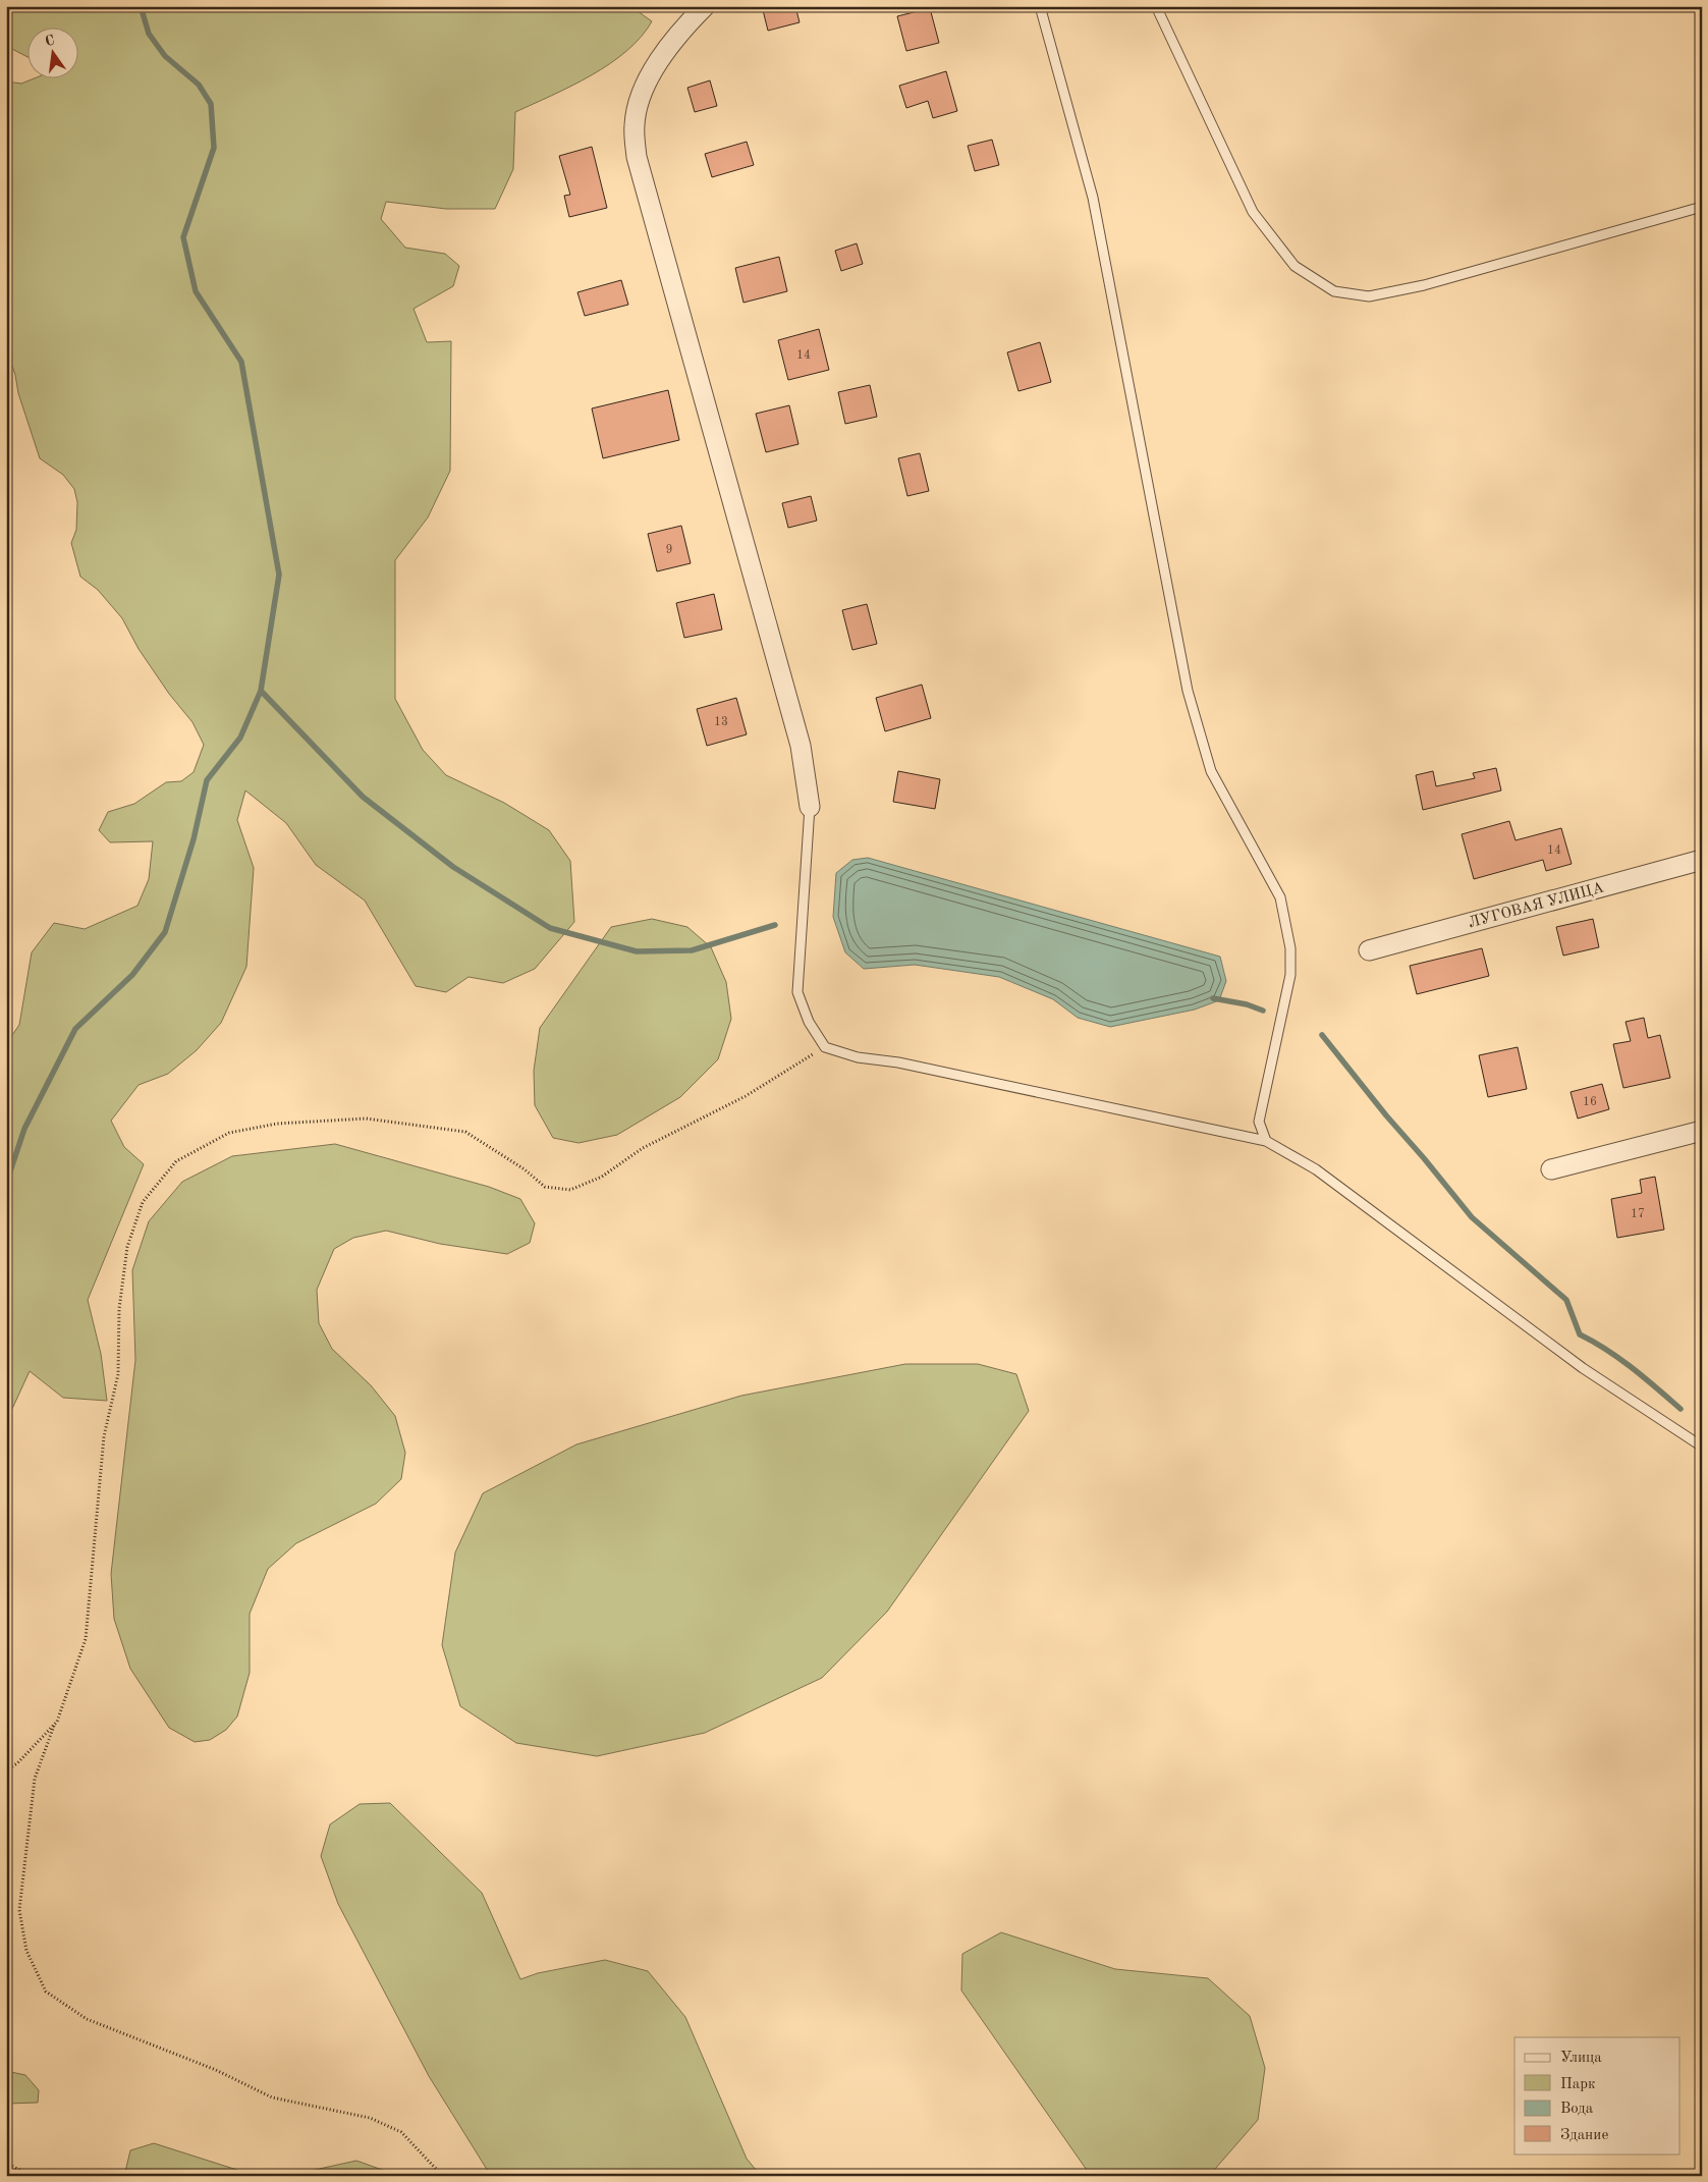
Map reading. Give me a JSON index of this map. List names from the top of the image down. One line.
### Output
{"streets":{"street":["ЛУГОВАЯ УЛИЦА"]},"house_numbers":["14","9","13","14","16","17"],"legend":["Улица","Парк","Вода","Здание"],"north":"top"}
